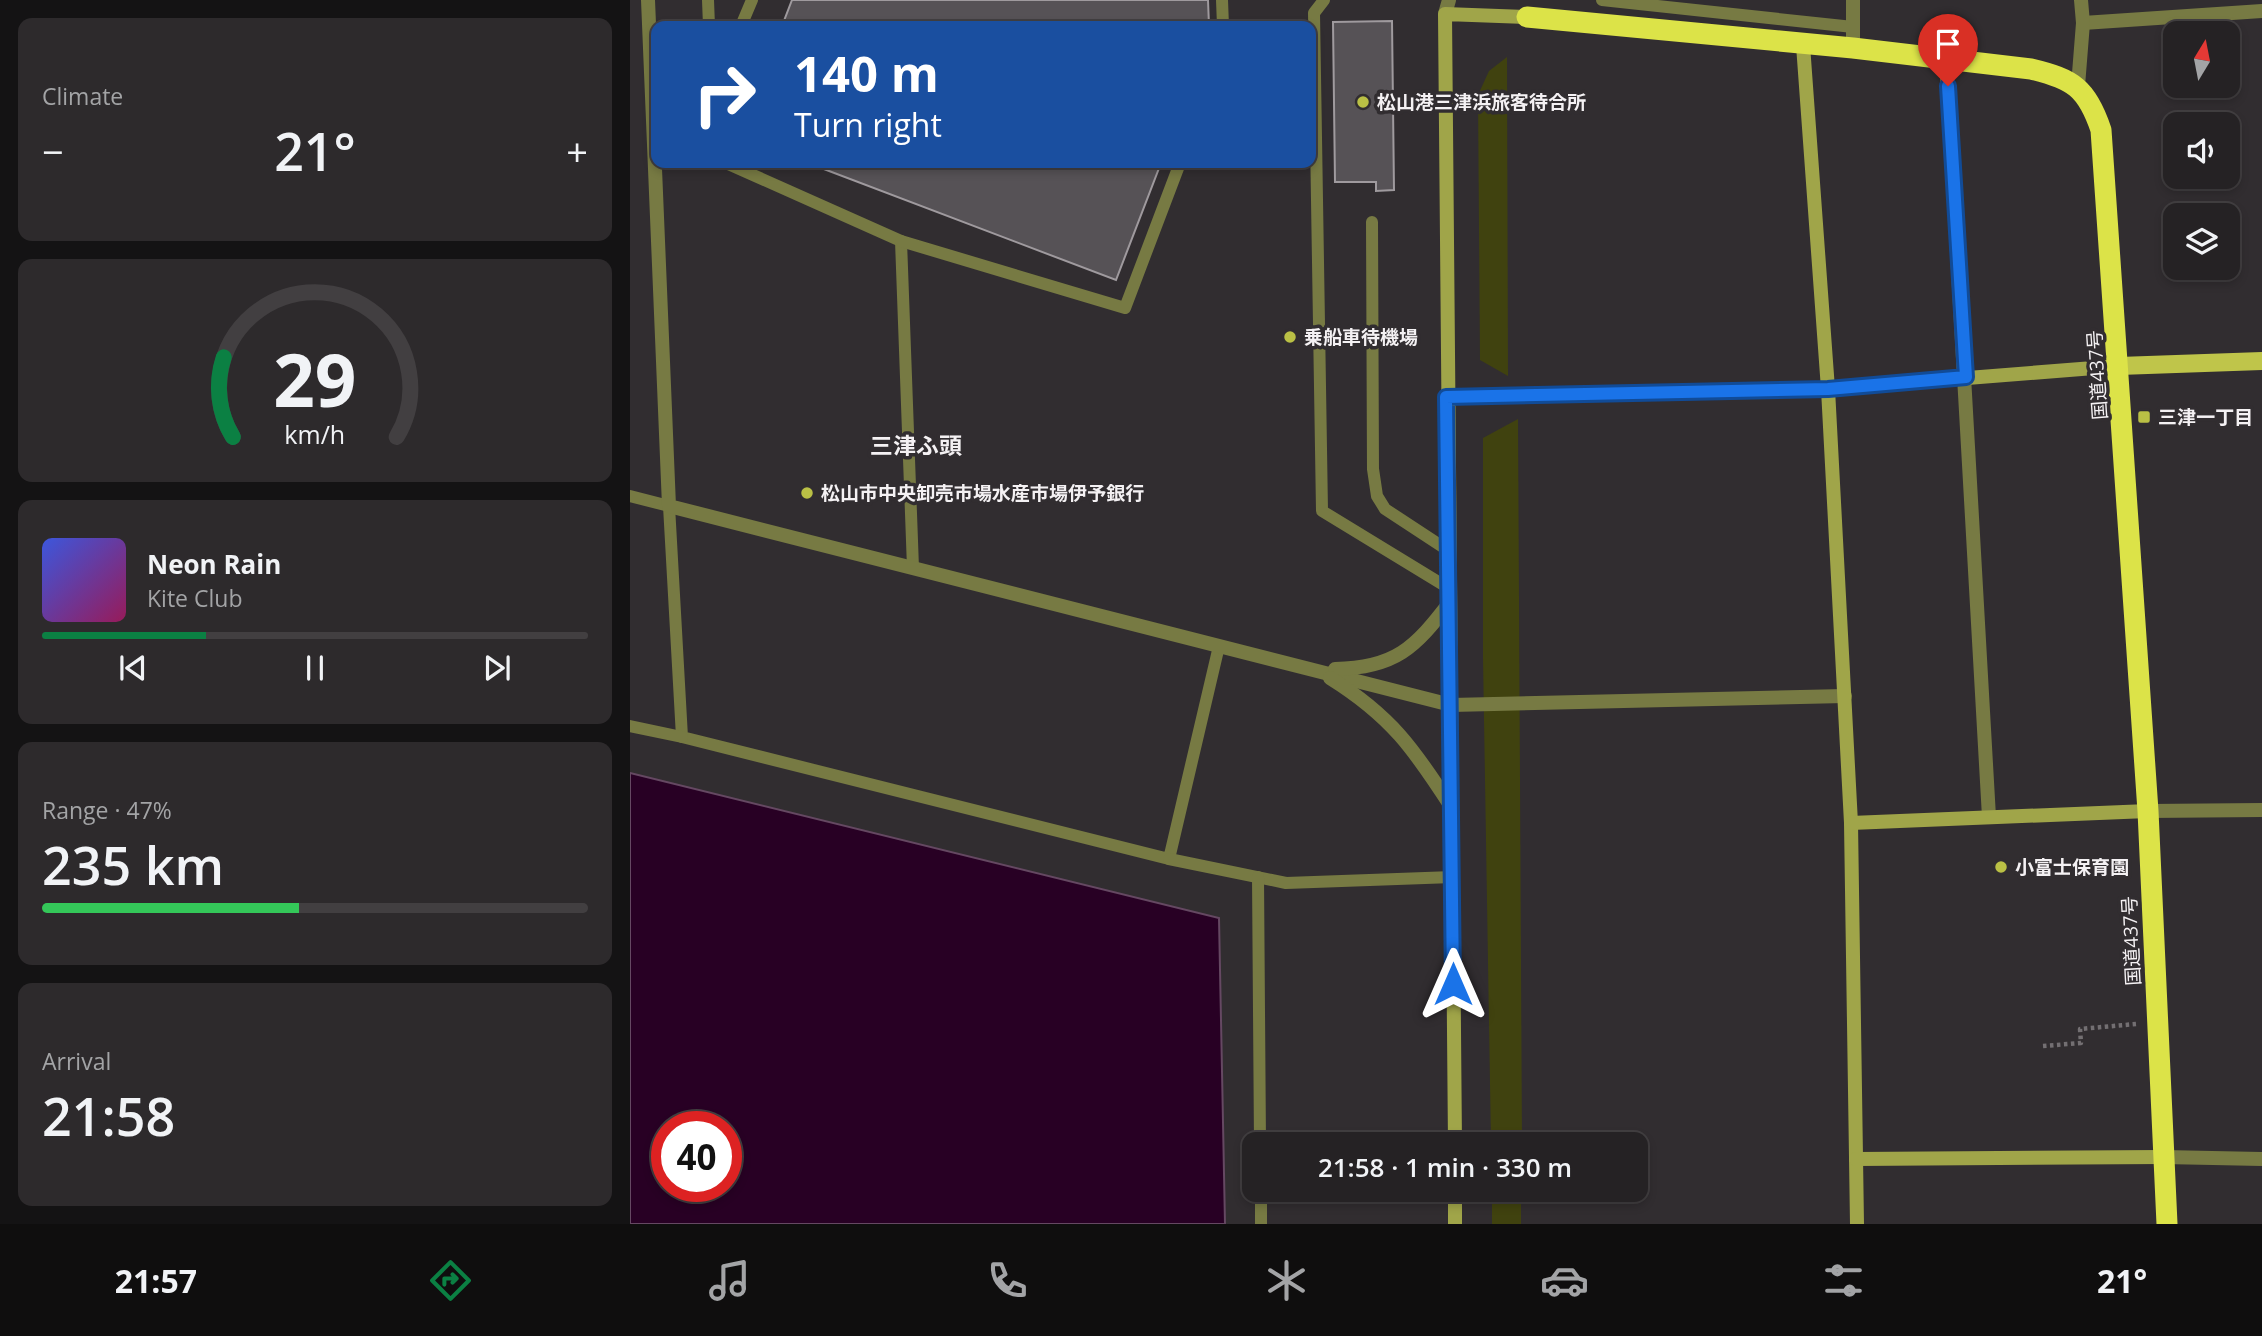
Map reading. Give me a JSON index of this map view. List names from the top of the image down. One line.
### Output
{"streets":{"highway":["国道437号"]},"districts":["三津ふ頭"],"places":{"other":["松山港三津浜旅客待合所","乗船車待機場","松山市中央卸売市場水産市場伊予銀行","小富士保育園"],"transit":["三津一丁目"]},"north":"top","page":{"tile":["Climate",["Range · 47%","235 km"],["Arrival","21:58"]],"turn":["140 m","Turn right"],"heat":["−","21°","+"],"song":["Neon Rain","Kite Club"],"limit":"40","trip":"21:58 · 1 min · 330 m","tabs":["21:57","21°"],"gauge":["29","km/h"]}}
